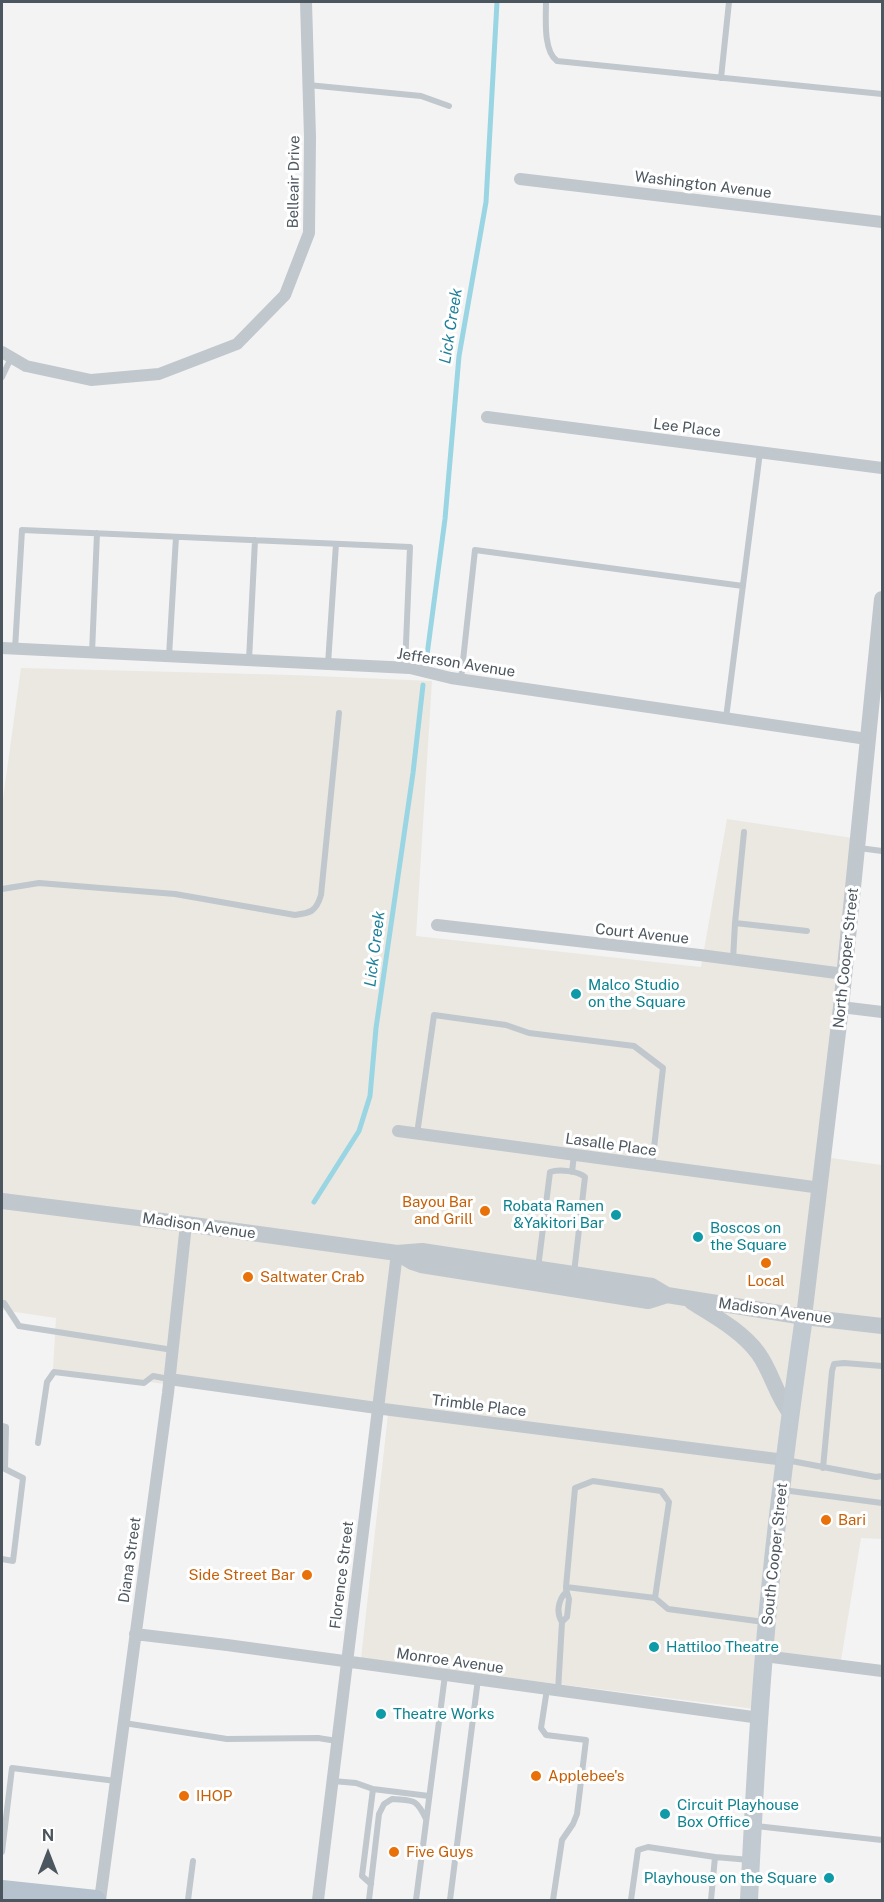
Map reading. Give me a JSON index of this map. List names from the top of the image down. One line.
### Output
{"streets":{"main road":["South Cooper Street"],"street":["Belleair Drive","Washington Avenue","Lee Place","Jefferson Avenue","Court Avenue","North Cooper Street","Lasalle Place","Madison Avenue","Trimble Place","Diana Street","Florence Street","Monroe Avenue"]},"crossings":[["Jefferson Avenue","North Cooper Street"],["Court Avenue","North Cooper Street"],["North Cooper Street","Lasalle Place"],["North Cooper Street","Madison Avenue"],["North Cooper Street","South Cooper Street"],["Madison Avenue","South Cooper Street"],["Madison Avenue","Diana Street"],["Madison Avenue","Florence Street"],["Trimble Place","South Cooper Street"],["Trimble Place","Diana Street"],["Trimble Place","Florence Street"],["South Cooper Street","Monroe Avenue"],["Diana Street","Monroe Avenue"],["Florence Street","Monroe Avenue"]],"water":["Lick Creek"],"places":["Malco Studio on the Square","Bayou Bar and Grill","Robata Ramen &Yakitori Bar","Boscos on the Square","Local","Saltwater Crab","Bari","Side Street Bar","Hattiloo Theatre","Theatre Works","Applebee's","IHOP","Circuit Playhouse Box Office","Five Guys","Playhouse on the Square"],"north":"top"}
